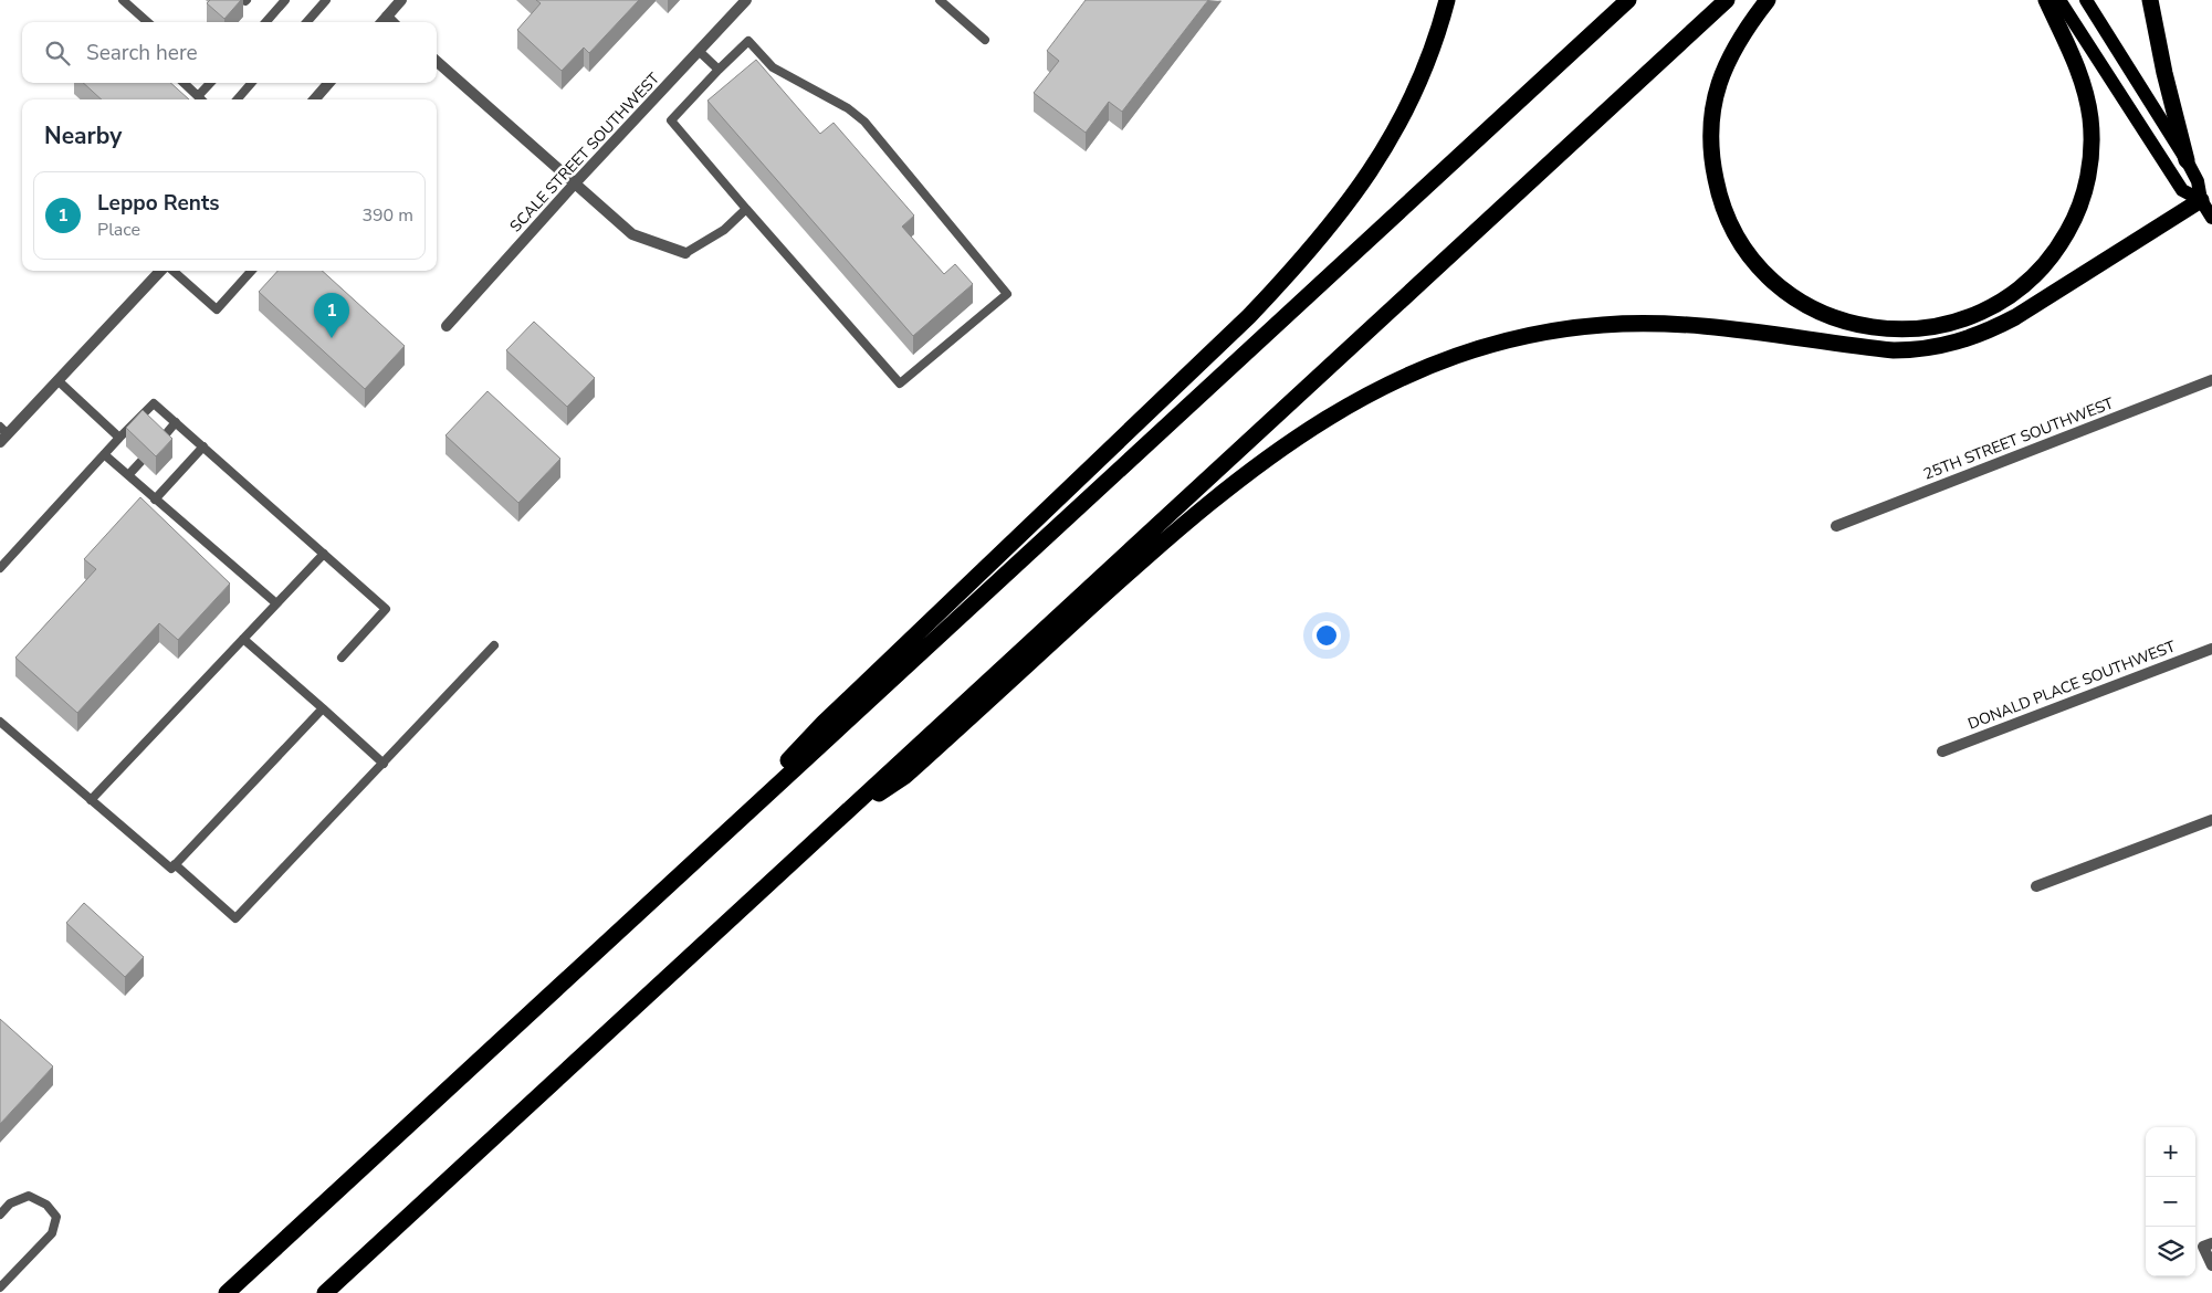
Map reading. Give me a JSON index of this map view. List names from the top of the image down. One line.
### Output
{"streets":{"street":["SCALE STREET SOUTHWEST","25TH STREET SOUTHWEST","DONALD PLACE SOUTHWEST"]},"page":{"search":"Search here","heading":"Nearby","list":[{"mark":"1","name":"Leppo Rents","note":"Place","value":"390 m"}],"pins":"1","map_buttons":["+","−"]}}
